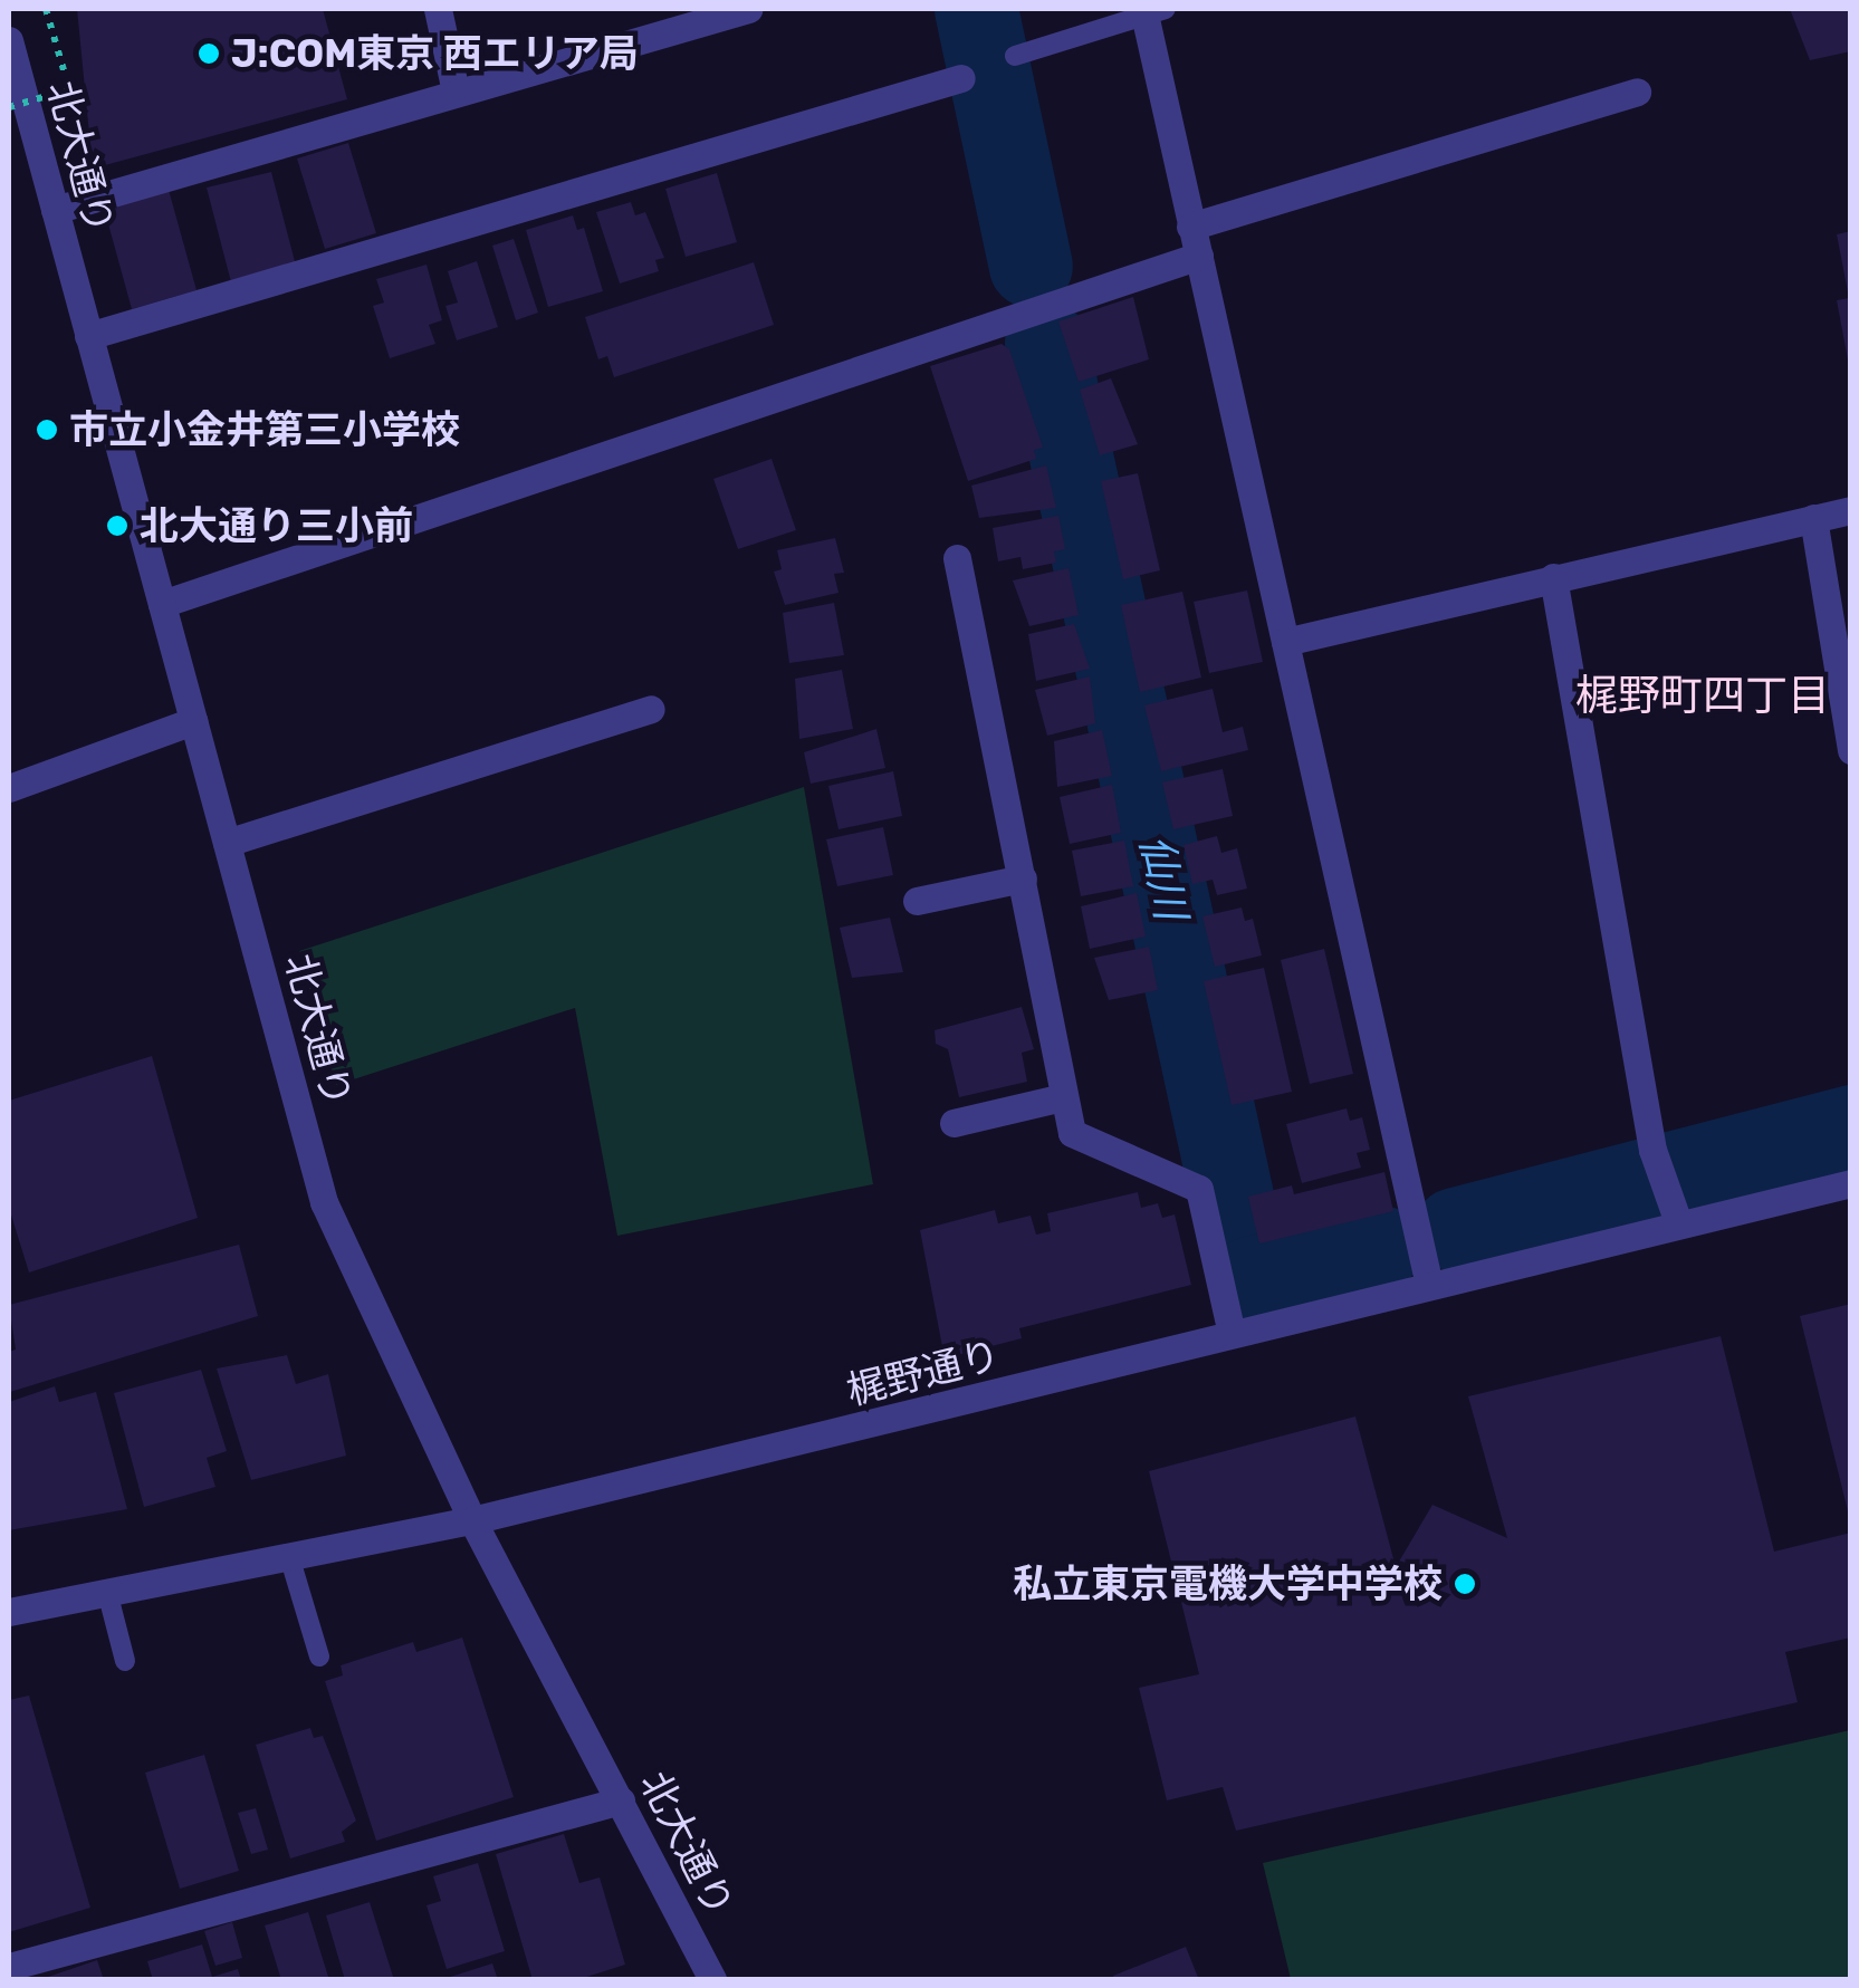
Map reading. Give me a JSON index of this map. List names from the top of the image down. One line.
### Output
{"streets":{"street":["北大通り","梶野通り"]},"crossings":[["北大通り","梶野通り"]],"districts":["梶野町四丁目"],"water":["仙川"],"places":["J:COM東京 西エリア局","市立小金井第三小学校","北大通り三小前","私立東京電機大学中学校"]}
